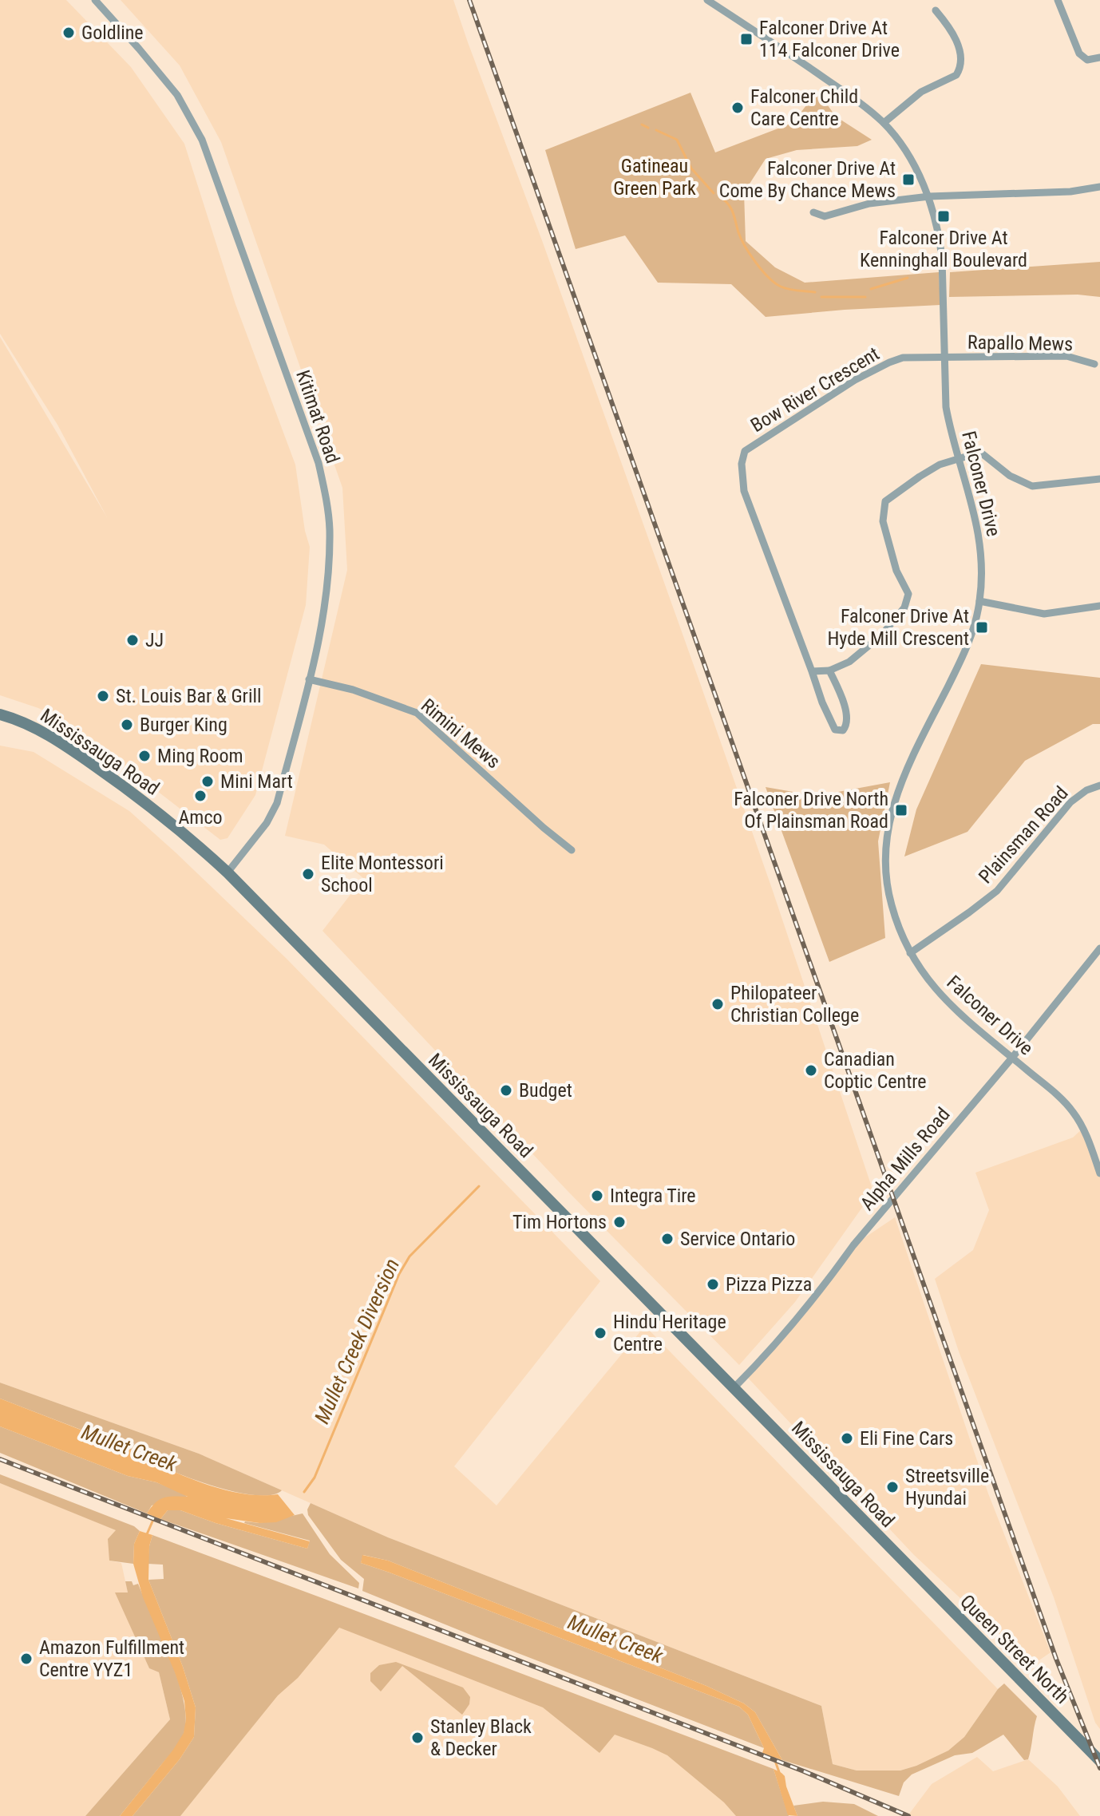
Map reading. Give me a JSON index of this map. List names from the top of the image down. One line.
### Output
{"streets":{"main road":["Mississauga Road","Queen Street North"],"street":["Rapallo Mews","Bow River Crescent","Kitimat Road","Falconer Drive","Rimini Mews","Plainsman Road","Alpha Mills Road"]},"crossings":[["Rapallo Mews","Bow River Crescent"],["Rapallo Mews","Falconer Drive"],["Bow River Crescent","Falconer Drive"],["Kitimat Road","Rimini Mews"],["Kitimat Road","Mississauga Road"],["Falconer Drive","Plainsman Road"],["Falconer Drive","Alpha Mills Road"],["Mississauga Road","Alpha Mills Road"],["Mississauga Road","Queen Street North"]],"water":["Mullet Creek Diversion","Mullet Creek"],"parks":["Gatineau Green Park"],"places":{"other":["Goldline","Falconer Child Care Centre","JJ","St. Louis Bar & Grill","Burger King","Ming Room","Mini Mart","Amco","Elite Montessori School","Philopateer Christian College","Canadian Coptic Centre","Budget","Integra Tire","Tim Hortons","Service Ontario","Pizza Pizza","Hindu Heritage Centre","Eli Fine Cars","Streetsville Hyundai","Amazon Fulfillment Centre YYZ1","Stanley Black & Decker"],"transit":["Falconer Drive At 114 Falconer Drive","Falconer Drive At Come By Chance Mews","Falconer Drive At Kenninghall Boulevard","Falconer Drive At Hyde Mill Crescent","Falconer Drive North Of Plainsman Road"]}}
